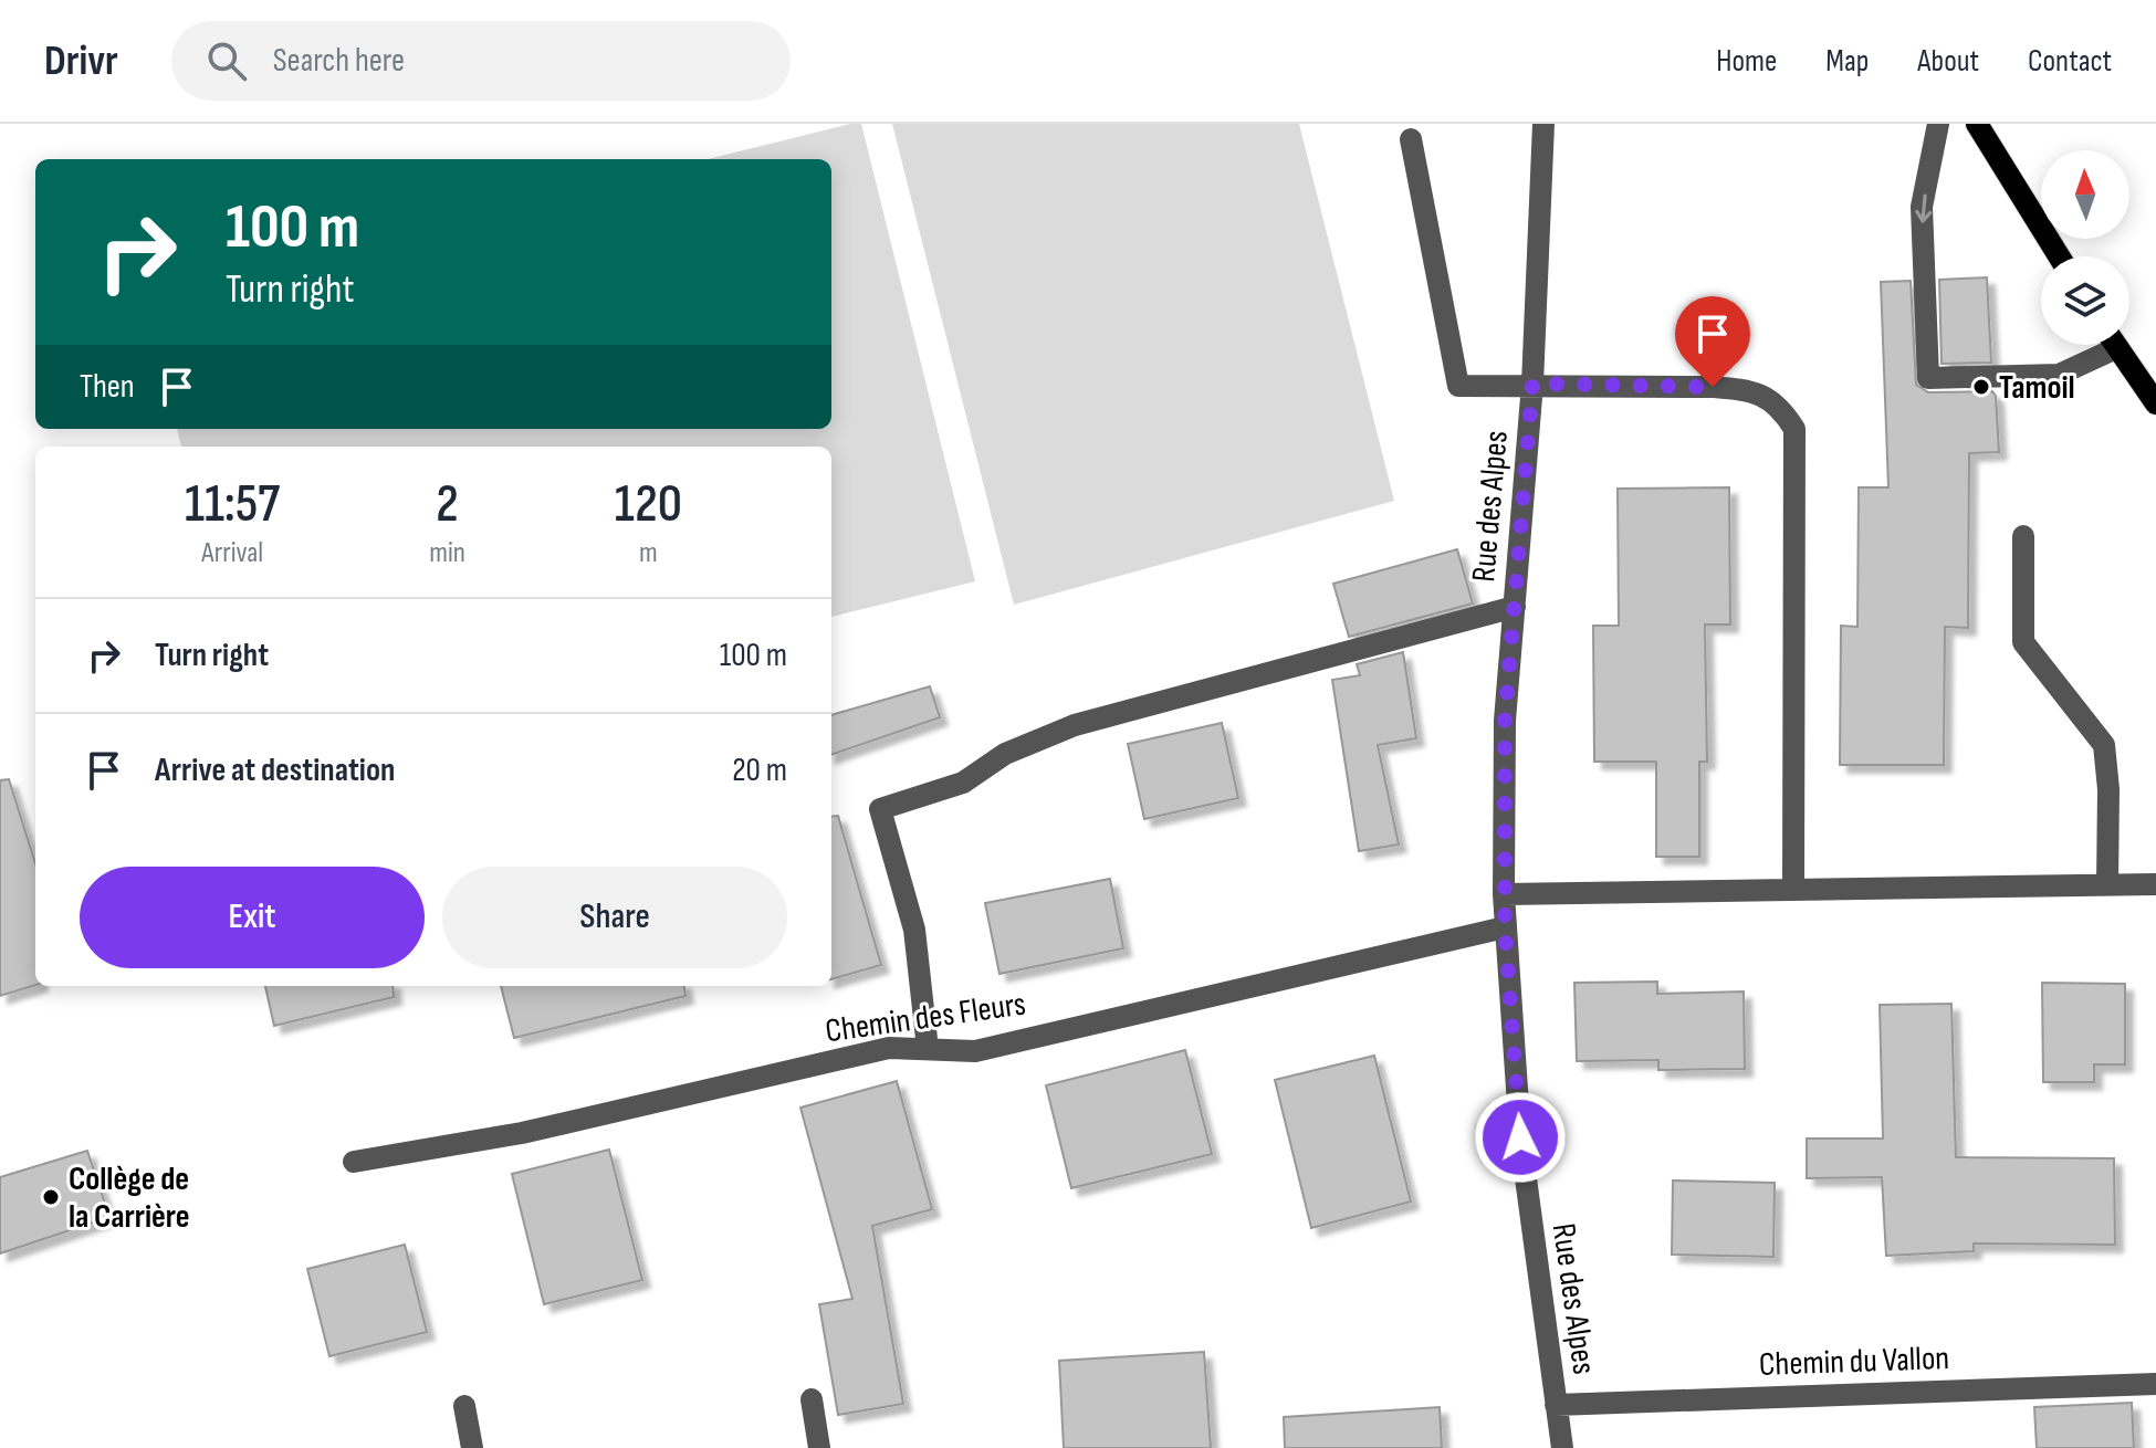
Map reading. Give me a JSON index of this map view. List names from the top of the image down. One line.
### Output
{"streets":{"street":["Rue des Alpes","Chemin des Fleurs","Chemin du Vallon"]},"crossings":[["Rue des Alpes","Chemin des Fleurs"],["Rue des Alpes","Chemin du Vallon"]],"places":["Tamoil","Collège de la Carrière"],"north":"top","page":{"header":"Drivr","search":"Search here","nav":["Home","Map","About","Contact"],"turn":["100 m","Turn right"],"then":"Then","eta":["11:57","Arrival","2","min","120","m"],"list":[{"name":"Turn right","value":"100 m"},{"name":"Arrive at destination","value":"20 m"}],"buttons":["Exit","Share"]}}
